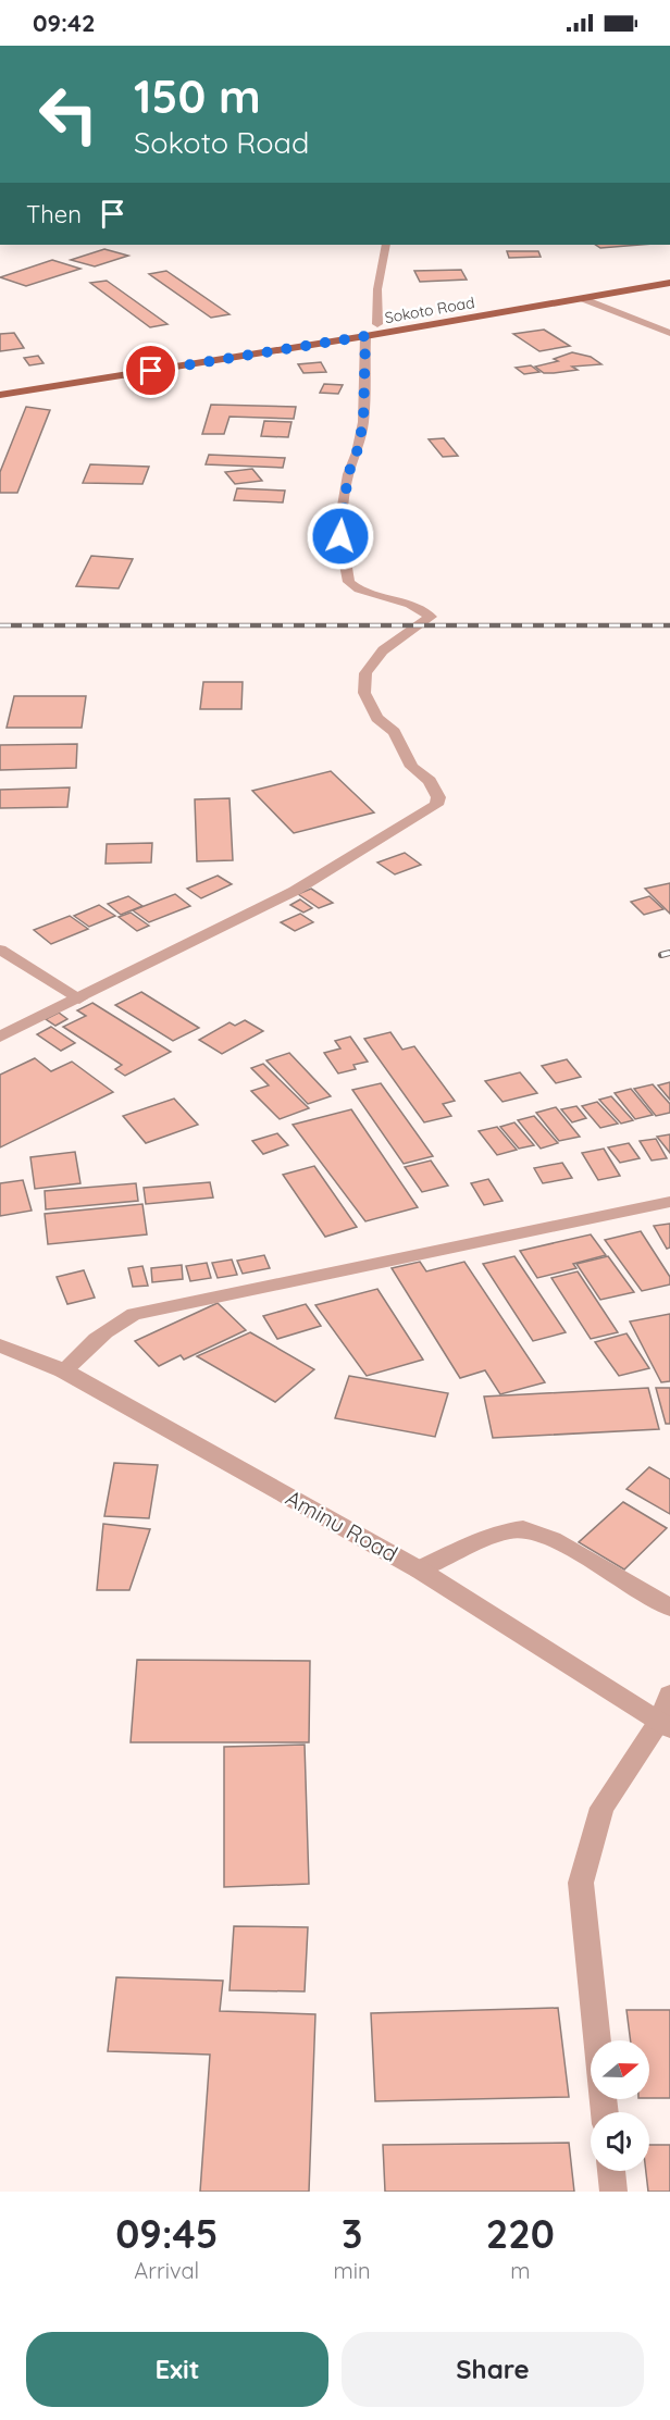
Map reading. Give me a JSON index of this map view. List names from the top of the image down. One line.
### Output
{"streets":{"main road":["Sokoto Road"],"street":["Aminu Road"]},"north":"right","page":{"status":"09:42","turn":["150 m","Sokoto Road"],"then":"Then","eta":["09:45","Arrival","3","min","220","m"],"buttons":["Exit","Share"]}}
